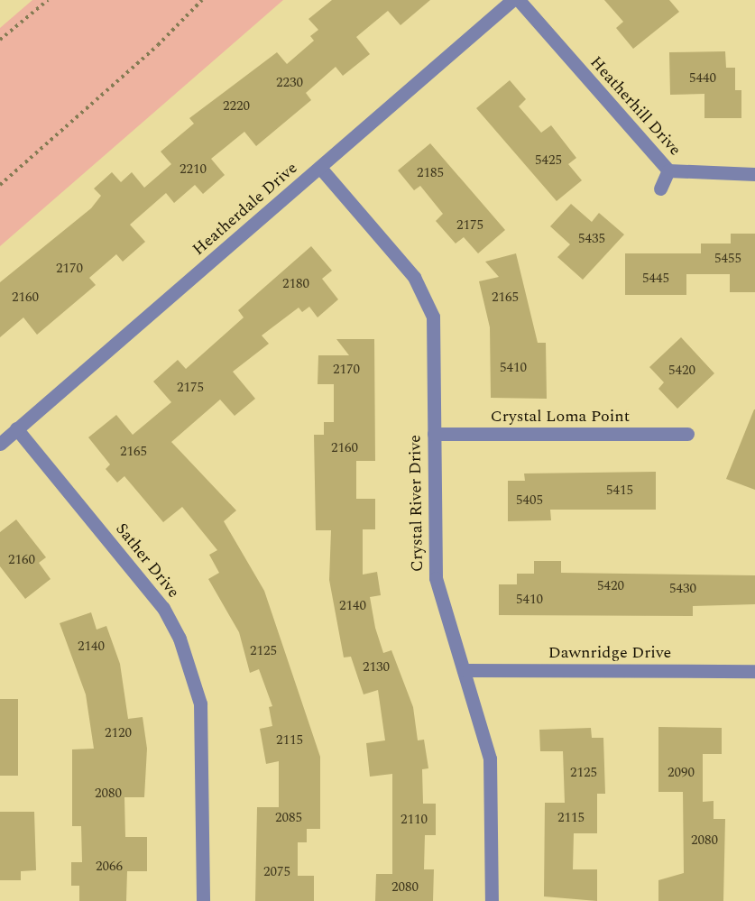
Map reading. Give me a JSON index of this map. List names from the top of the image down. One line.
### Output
{"streets":{"street":["Heatherhill Drive","Heatherdale Drive","Crystal Loma Point","Crystal River Drive","Sather Drive","Dawnridge Drive"]},"crossings":[["Heatherdale Drive","Crystal River Drive"],["Heatherdale Drive","Sather Drive"],["Crystal Loma Point","Crystal River Drive"],["Crystal River Drive","Dawnridge Drive"]],"house_numbers":["5440","2230","2220","5425","2210","2185","2175","5435","5455","2170","5445","2180","2160","2165","5410","2170","5420","2175","2160","2165","5415","5405","2160","5420","5430","5410","2140","2140","2125","2130","2120","2115","2125","2090","2080","2085","2115","2110","2080","2066","2075","2080"]}
